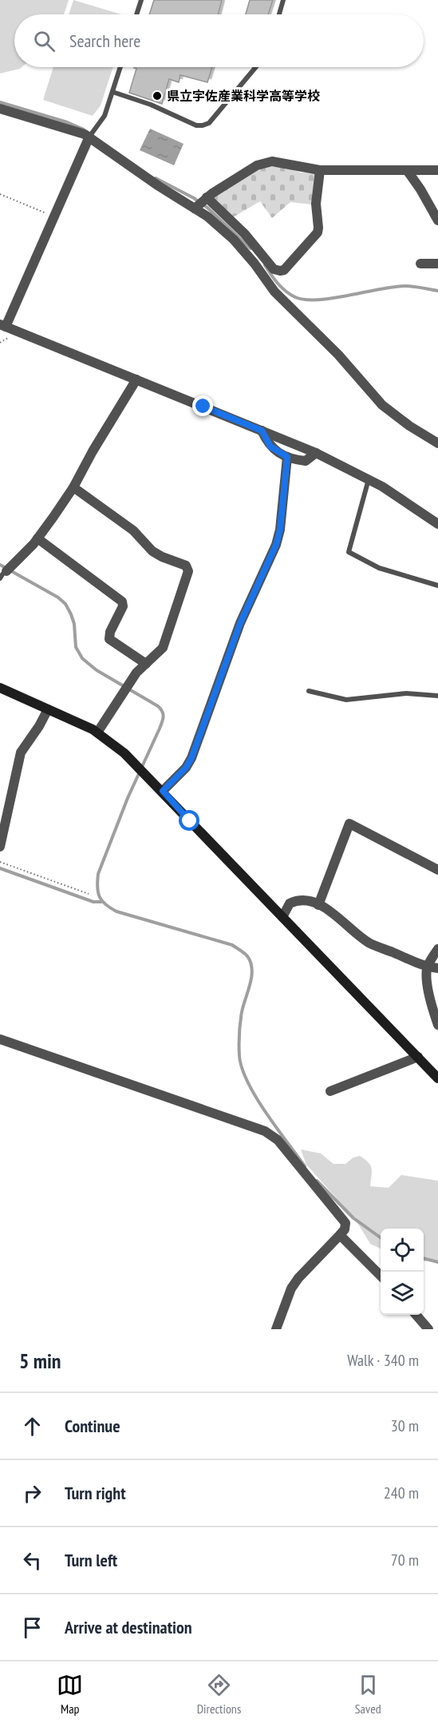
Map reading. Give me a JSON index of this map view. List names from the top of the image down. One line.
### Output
{"places":["県立宇佐産業科学高等学校"],"page":{"search":"Search here","heading":["5 min","Walk · 340 m"],"list":[["Continue","30 m"],["Turn right","240 m"],["Turn left","70 m"],"Arrive at destination"],"nav":["Map","Directions","Saved"]}}
